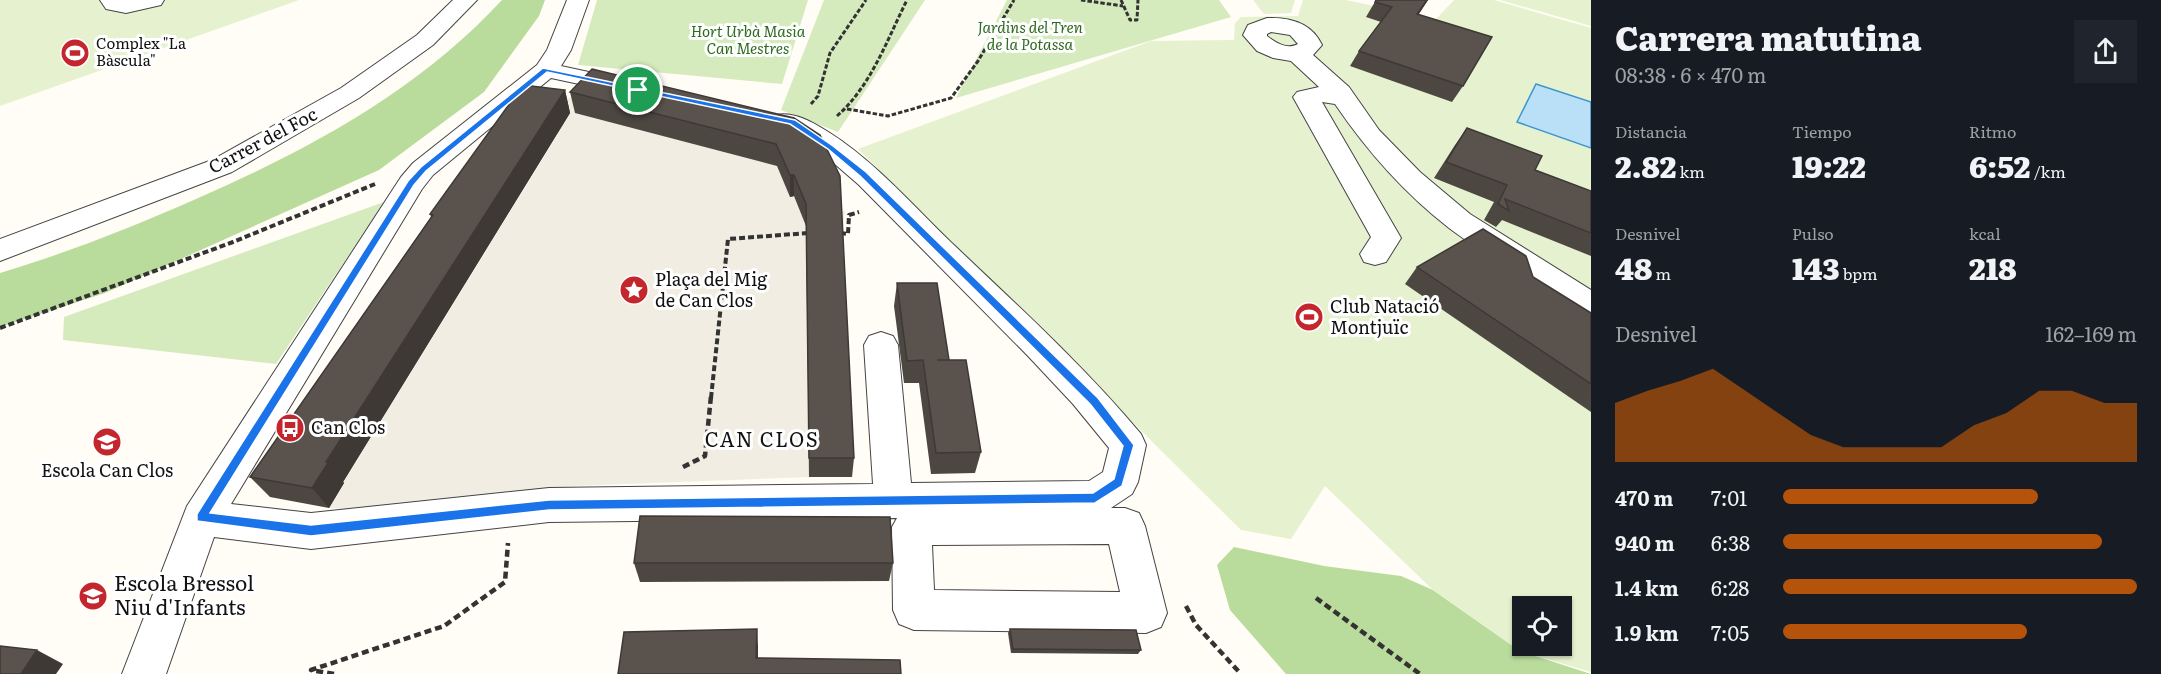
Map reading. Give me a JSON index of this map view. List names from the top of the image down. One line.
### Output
{"streets":{"street":["Carrer del Foc"]},"districts":["CAN CLOS"],"parks":["Jardins del Tren de la Potassa","Hort Urbà Masia Can Mestres"],"places":{"sports":["Complex \"La Bàscula\"","Club Natació Montjuïc"],"place":["Plaça del Mig de Can Clos"],"bus stop":["Can Clos"],"school or university":["Escola Can Clos","Escola Bressol Niu d'Infants"]},"page":{"heading":["Carrera matutina","08:38 · 6 × 470 m"],"stats":[["Distancia","2.82 km"],["Tiempo","19:22"],["Ritmo","6:52 /km"],["Desnivel","48 m"],["Pulso","143 bpm"],["kcal","218"]],"chart":["Desnivel","162–169 m"],"list":[{"name":"470 m","note":"7:01"},{"name":"940 m","note":"6:38"},{"name":"1.4 km","note":"6:28"},{"name":"1.9 km","note":"7:05"}]}}
